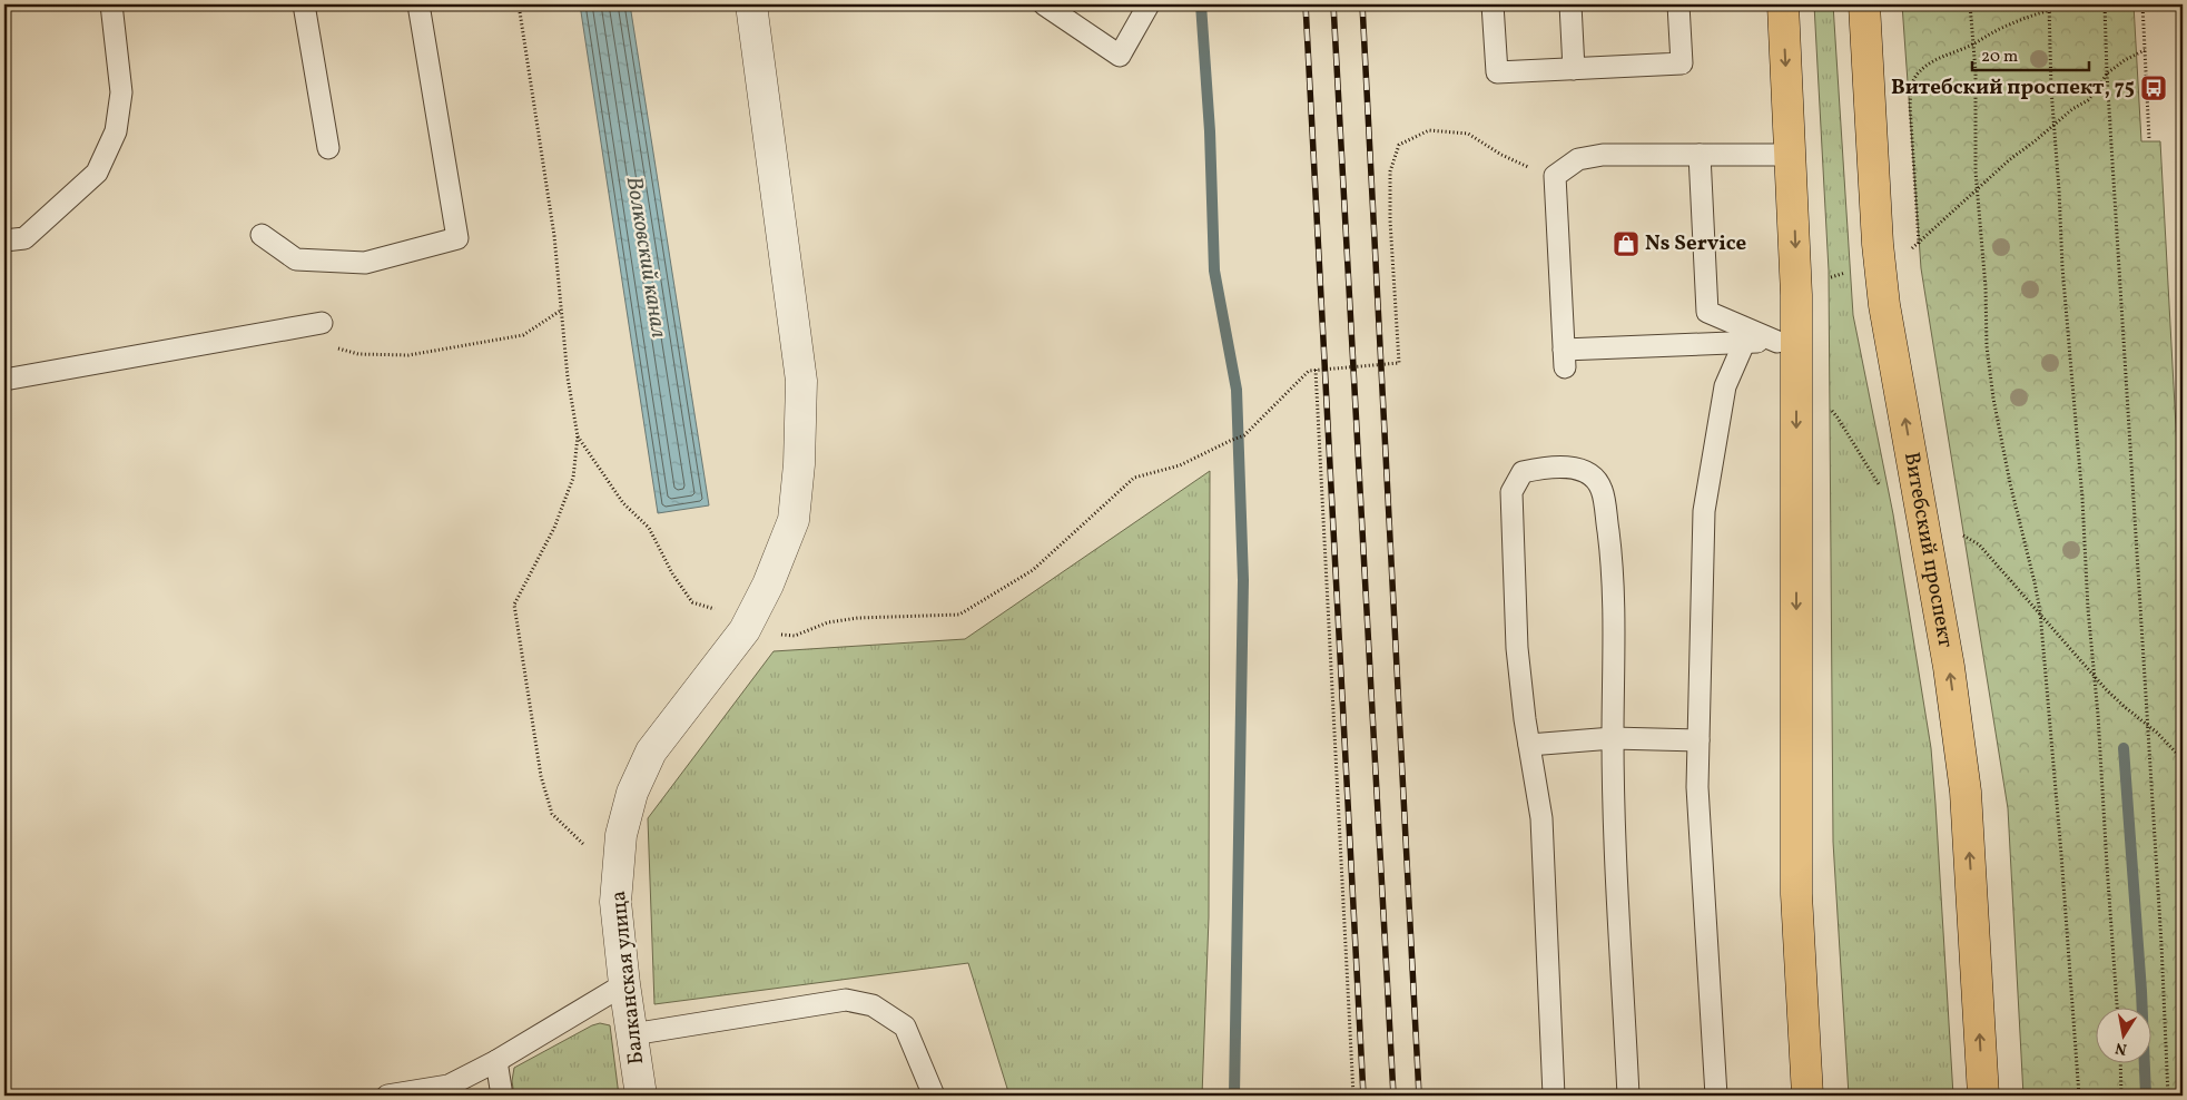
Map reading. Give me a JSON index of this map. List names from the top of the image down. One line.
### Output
{"streets":{"main road":["Витебский проспект"],"street":["Балканская улица"]},"water":["Волковский канал"],"places":{"bus stop":["Витебский проспект, 75"],"shop":["Ns Service"]},"scale_bar":"20 m","north":"bottom"}
